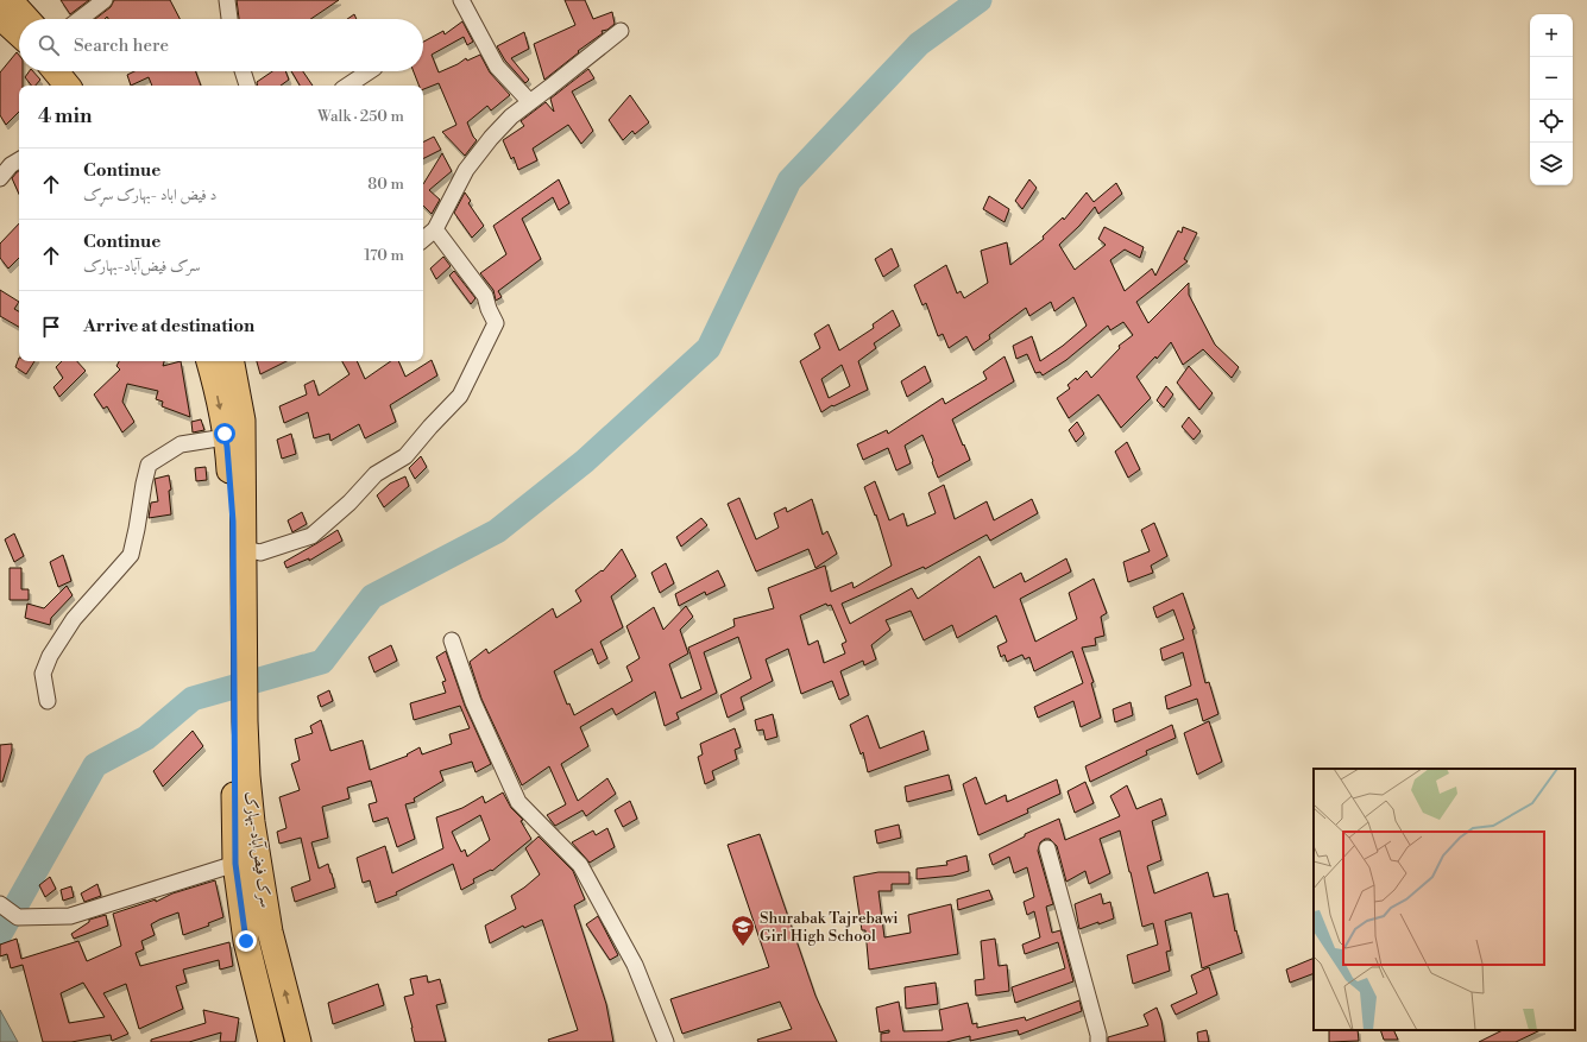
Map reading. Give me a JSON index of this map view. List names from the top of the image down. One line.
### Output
{"streets":{"main road":["سرک فیض‌آباد-بهارک"]},"places":{"school or university":["Shurabak Tajrebawi Girl High School"]},"page":{"map_buttons":["+","−"],"search":"Search here","heading":["4 min","Walk · 250 m"],"list":[["Continue","د فیض اباد -بهارک سړک","80 m"],["Continue","سرک فیض‌آباد-بهارک","170 m"],"Arrive at destination"]}}
